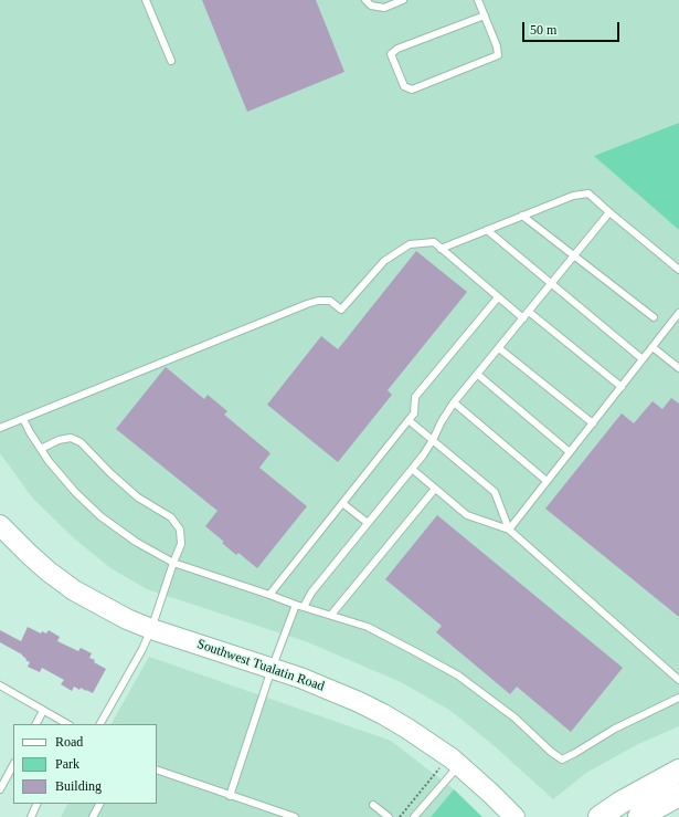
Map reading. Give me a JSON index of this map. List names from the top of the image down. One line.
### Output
{"streets":{"main road":["Southwest Tualatin Road"]},"legend":["Road","Park","Building"],"scale_bar":"50 m"}
